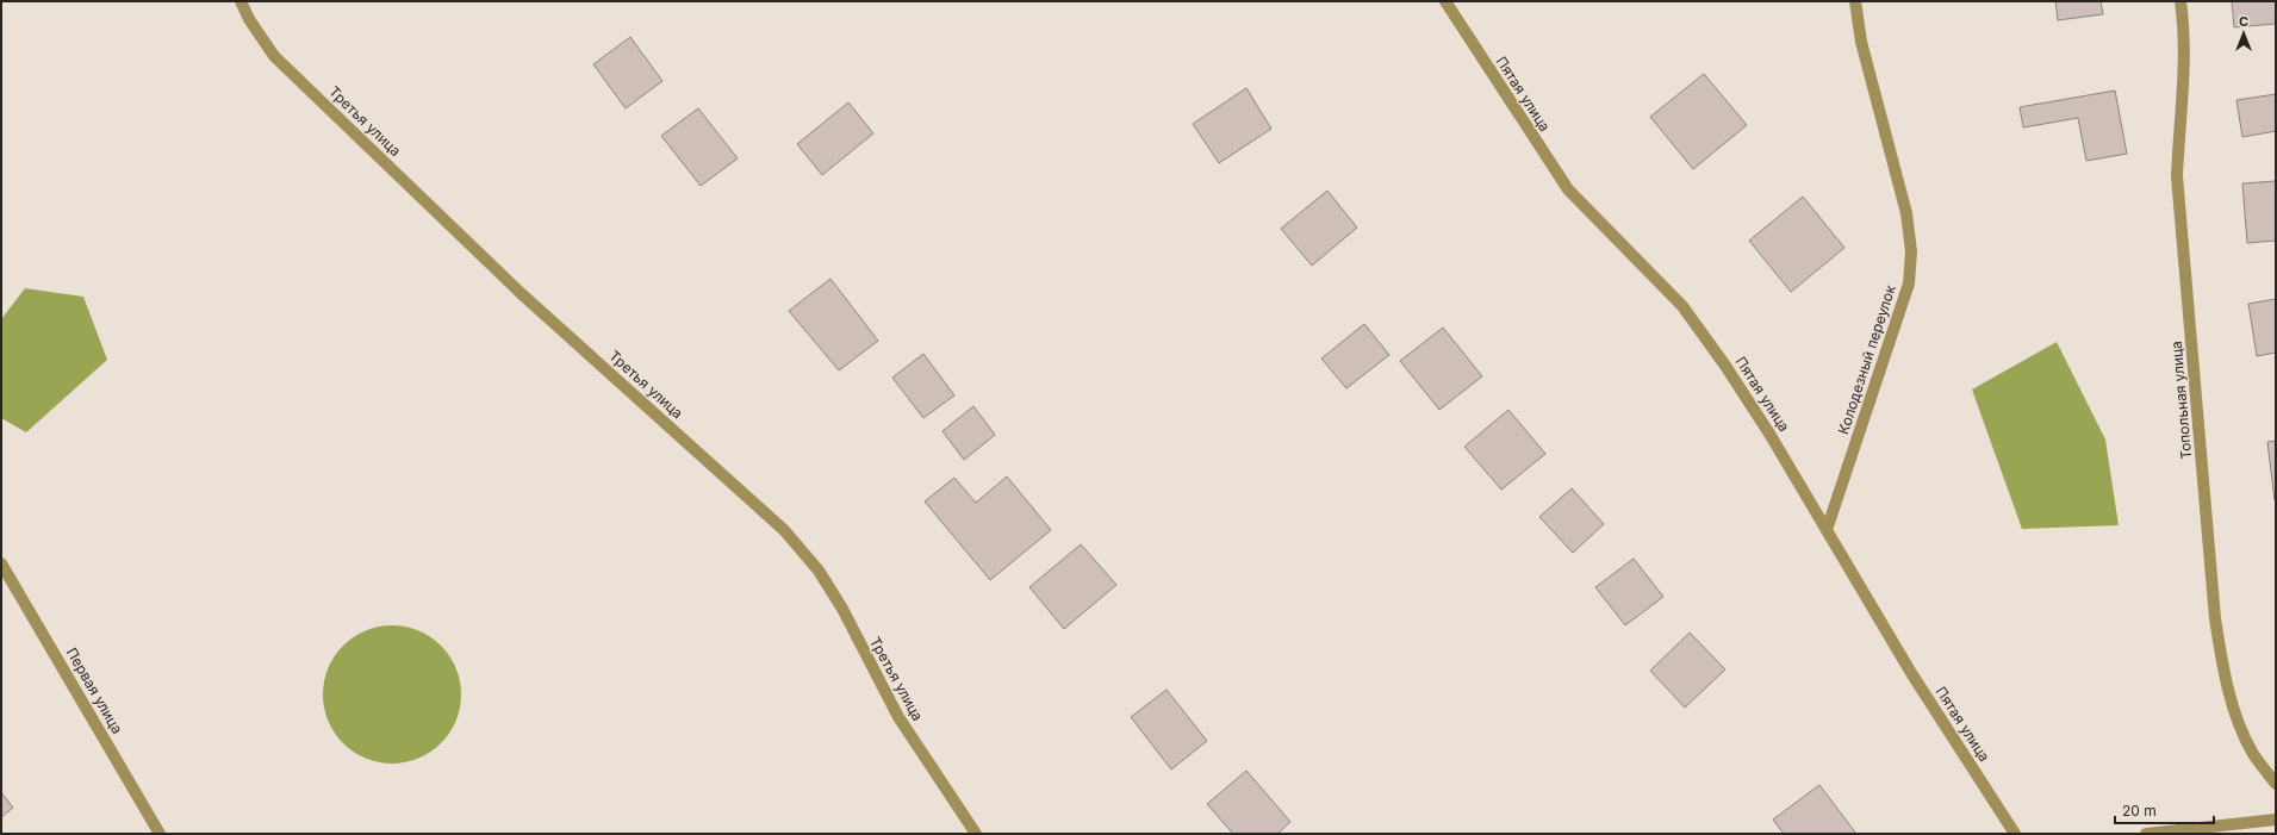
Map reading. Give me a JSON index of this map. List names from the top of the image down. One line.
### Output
{"streets":{"street":["Пятая улица","Третья улица","Колодезный переулок","Топольная улица","Первая улица"]},"crossings":[["Пятая улица","Колодезный переулок"]],"scale_bar":"20 m","north":"top"}
